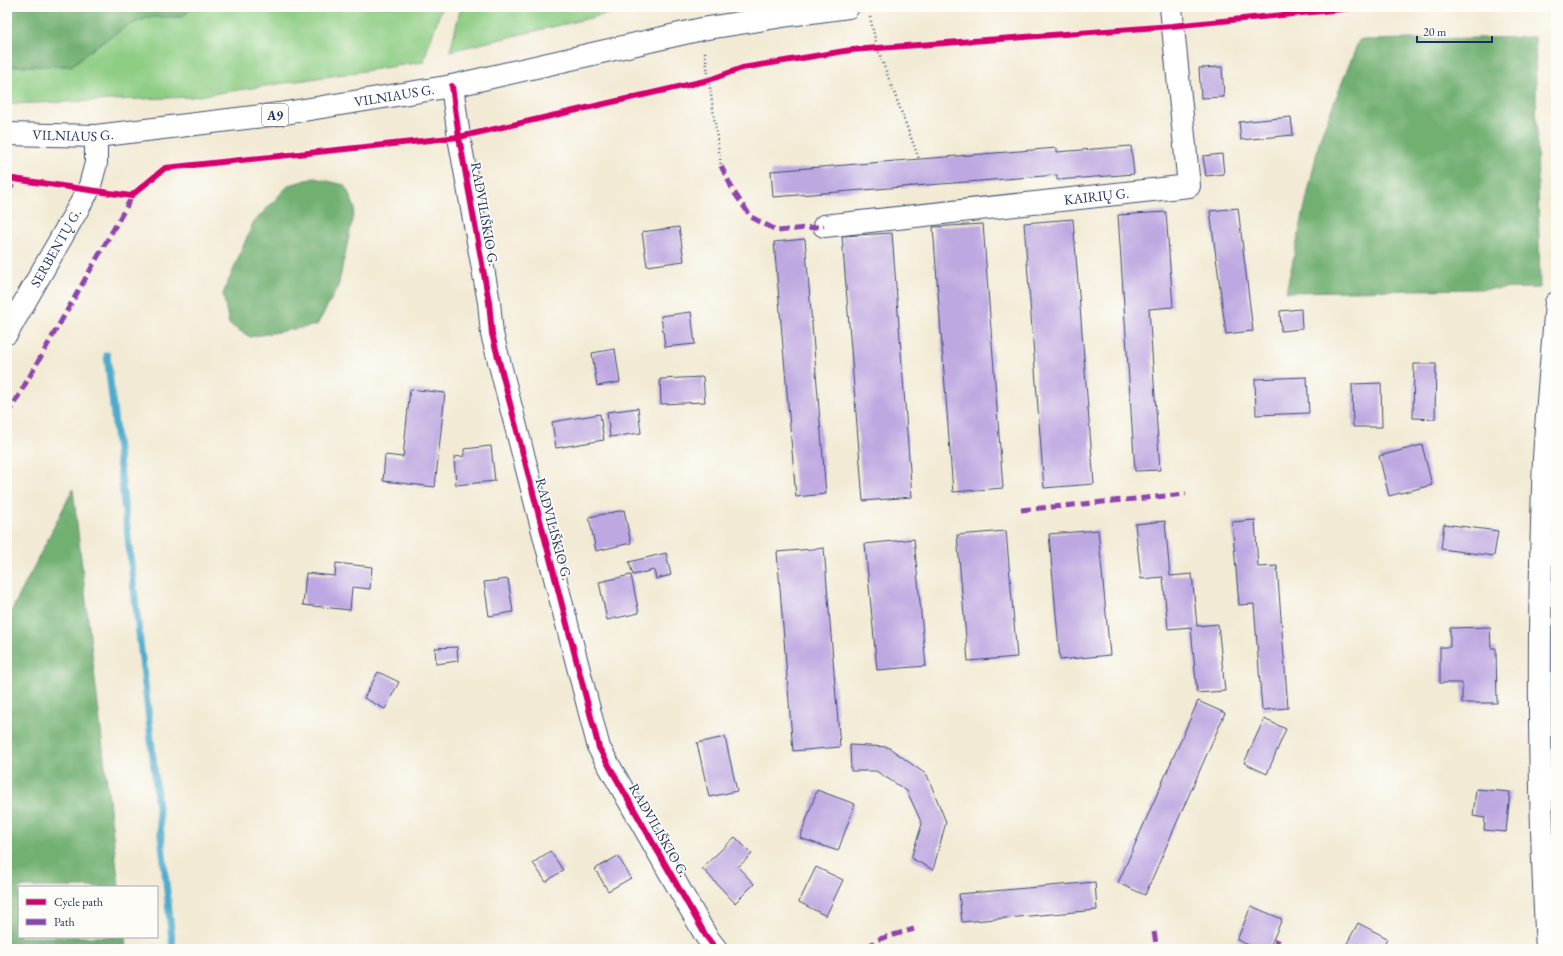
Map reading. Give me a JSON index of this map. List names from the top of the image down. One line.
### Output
{"streets":{"main road":["VILNIAUS G.","A9","KAIRIŲ G.","RADVILIŠKIO G.","SERBENTŲ G."]},"crossings":[["VILNIAUS G.","RADVILIŠKIO G."],["VILNIAUS G.","SERBENTŲ G."]],"legend":["Cycle path","Path"],"scale_bar":"20 m"}
